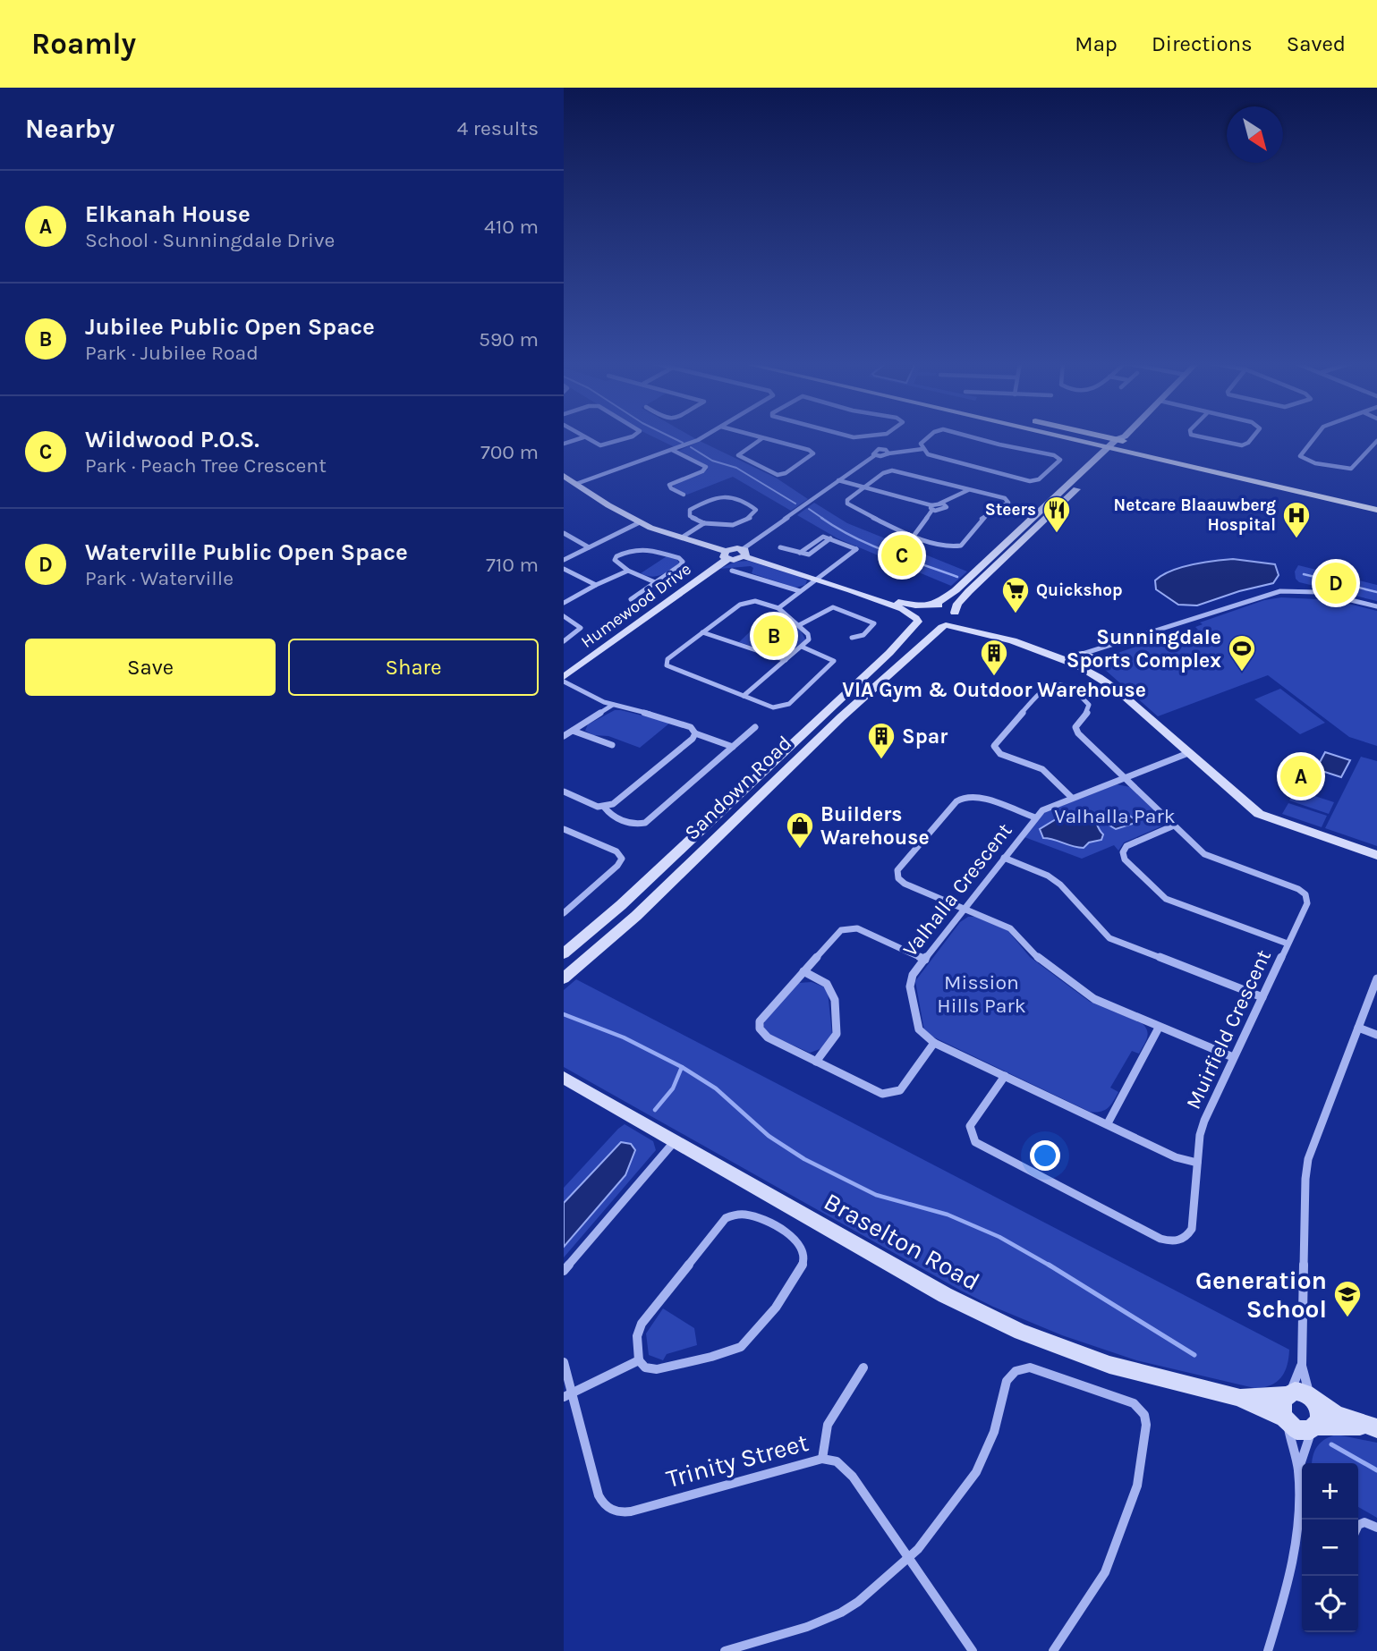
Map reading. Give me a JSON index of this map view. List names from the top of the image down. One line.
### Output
{"streets":{"street":["Humewood Drive","Sandown Road","Valhalla Crescent","Muirfield Crescent","Braselton Road","Trinity Street"]},"crossings":[["Valhalla Crescent","Muirfield Crescent"]],"parks":["Valhalla Park","Mission Hills Park"],"places":{"restaurant":["Steers"],"hospital":["Netcare Blaauwberg Hospital"],"supermarket":["Quickshop"],"sports":["Sunningdale Sports Complex"],"building":["VIA Gym & Outdoor Warehouse","Spar"],"shop":["Builders Warehouse"],"school or university":["Generation School"]},"north":"bottom right","page":{"header":"Roamly","nav":["Map","Directions","Saved"],"heading":["Nearby","4 results"],"list":[{"mark":"A","name":"Elkanah House","note":"School · Sunningdale Drive","value":"410 m"},{"mark":"B","name":"Jubilee Public Open Space","note":"Park · Jubilee Road","value":"590 m"},{"mark":"C","name":"Wildwood P.O.S.","note":"Park · Peach Tree Crescent","value":"700 m"},{"mark":"D","name":"Waterville Public Open Space","note":"Park · Waterville","value":"710 m"}],"pins":["C","D","B","A"],"buttons":["Save","Share"],"map_buttons":["+","−"]}}
